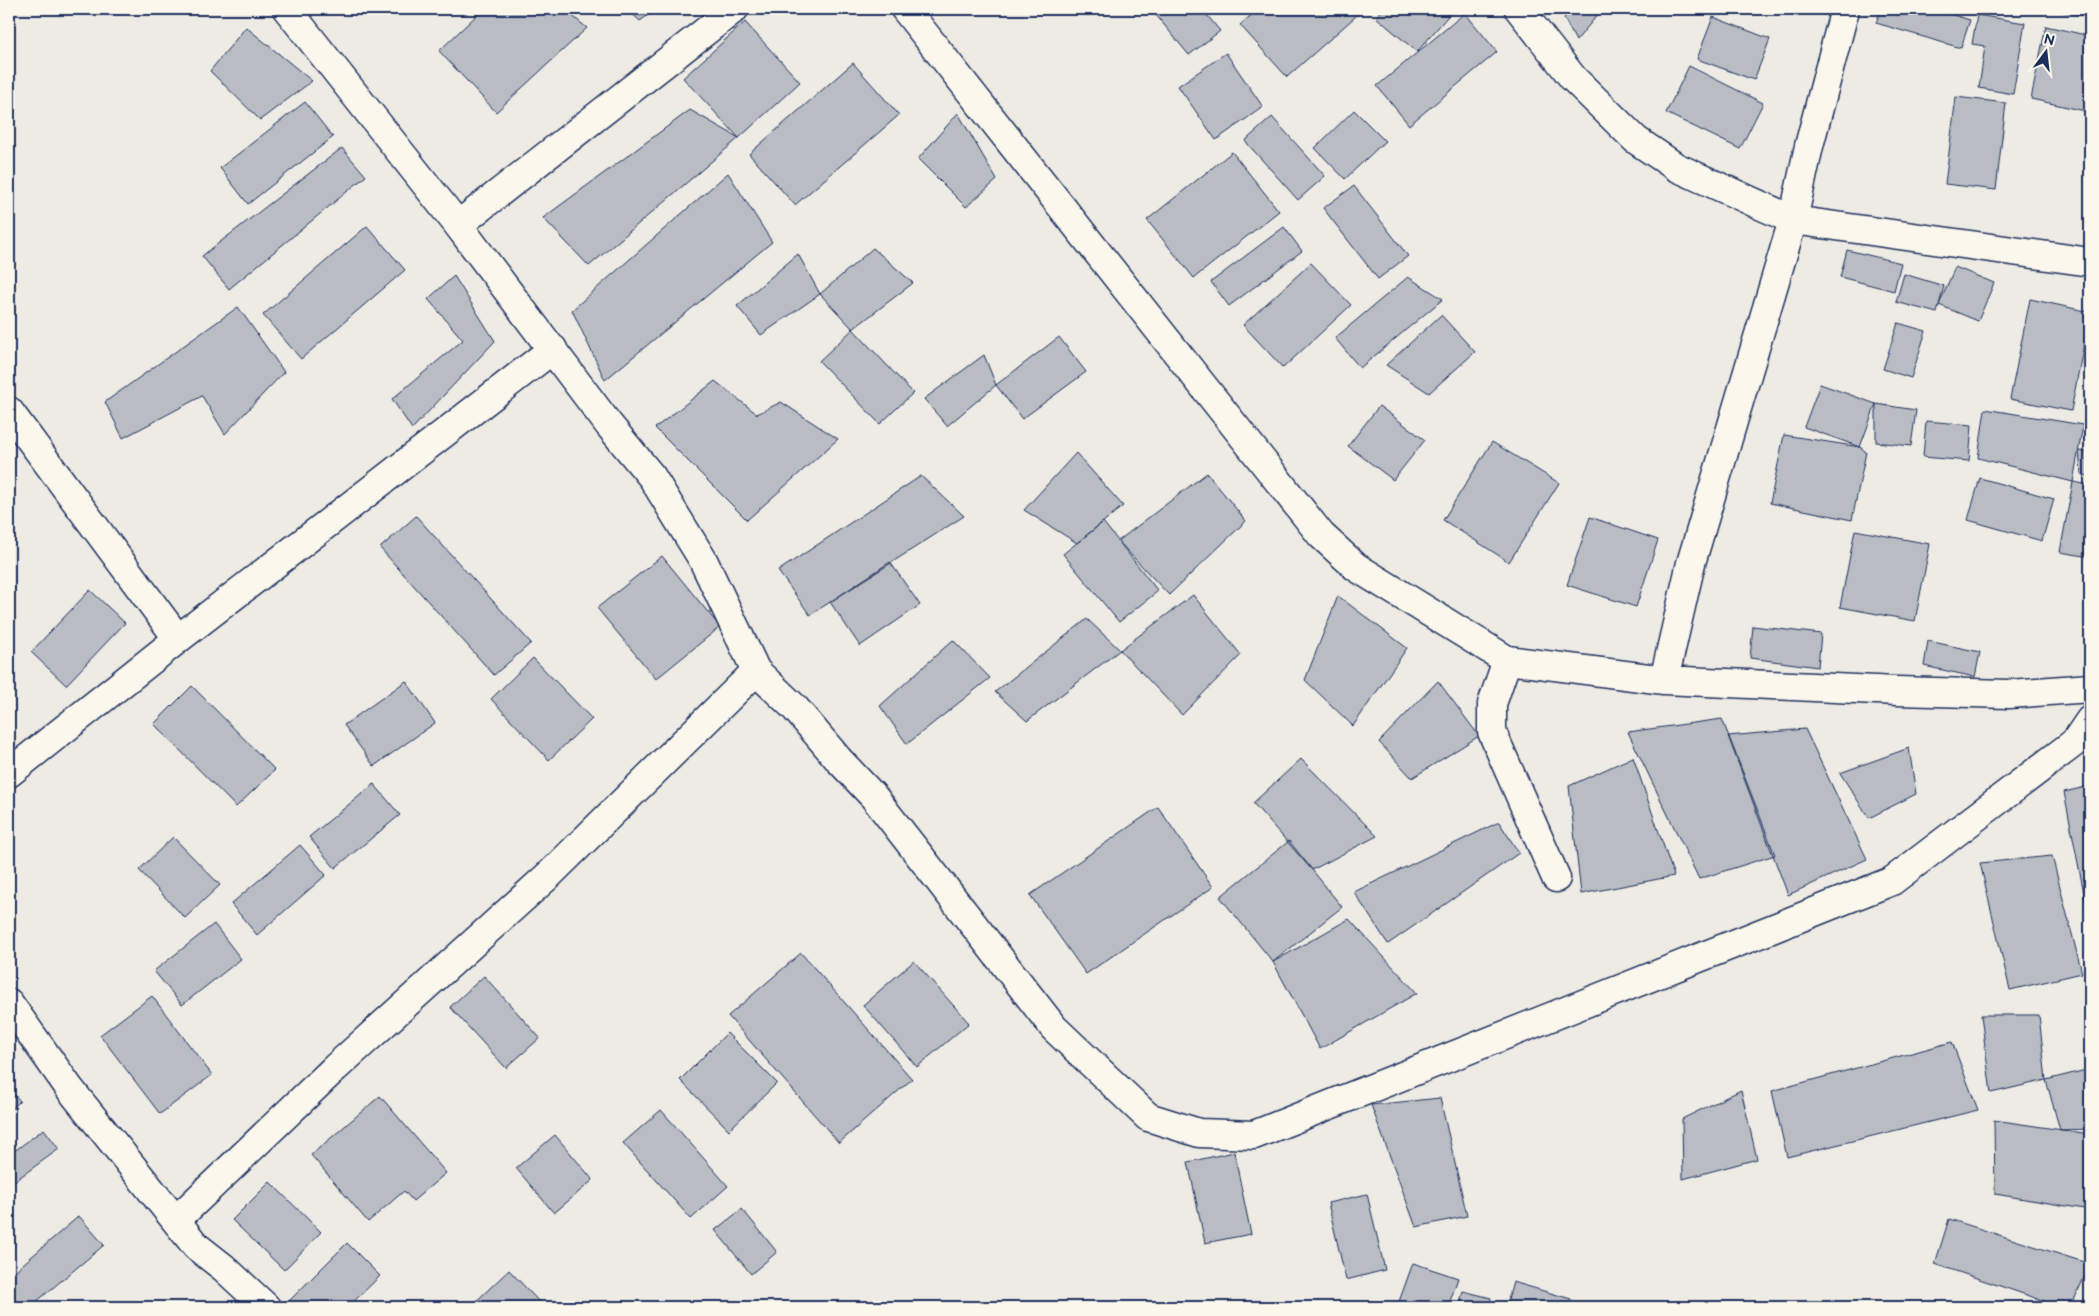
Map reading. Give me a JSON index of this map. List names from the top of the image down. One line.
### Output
{"north":"top"}
